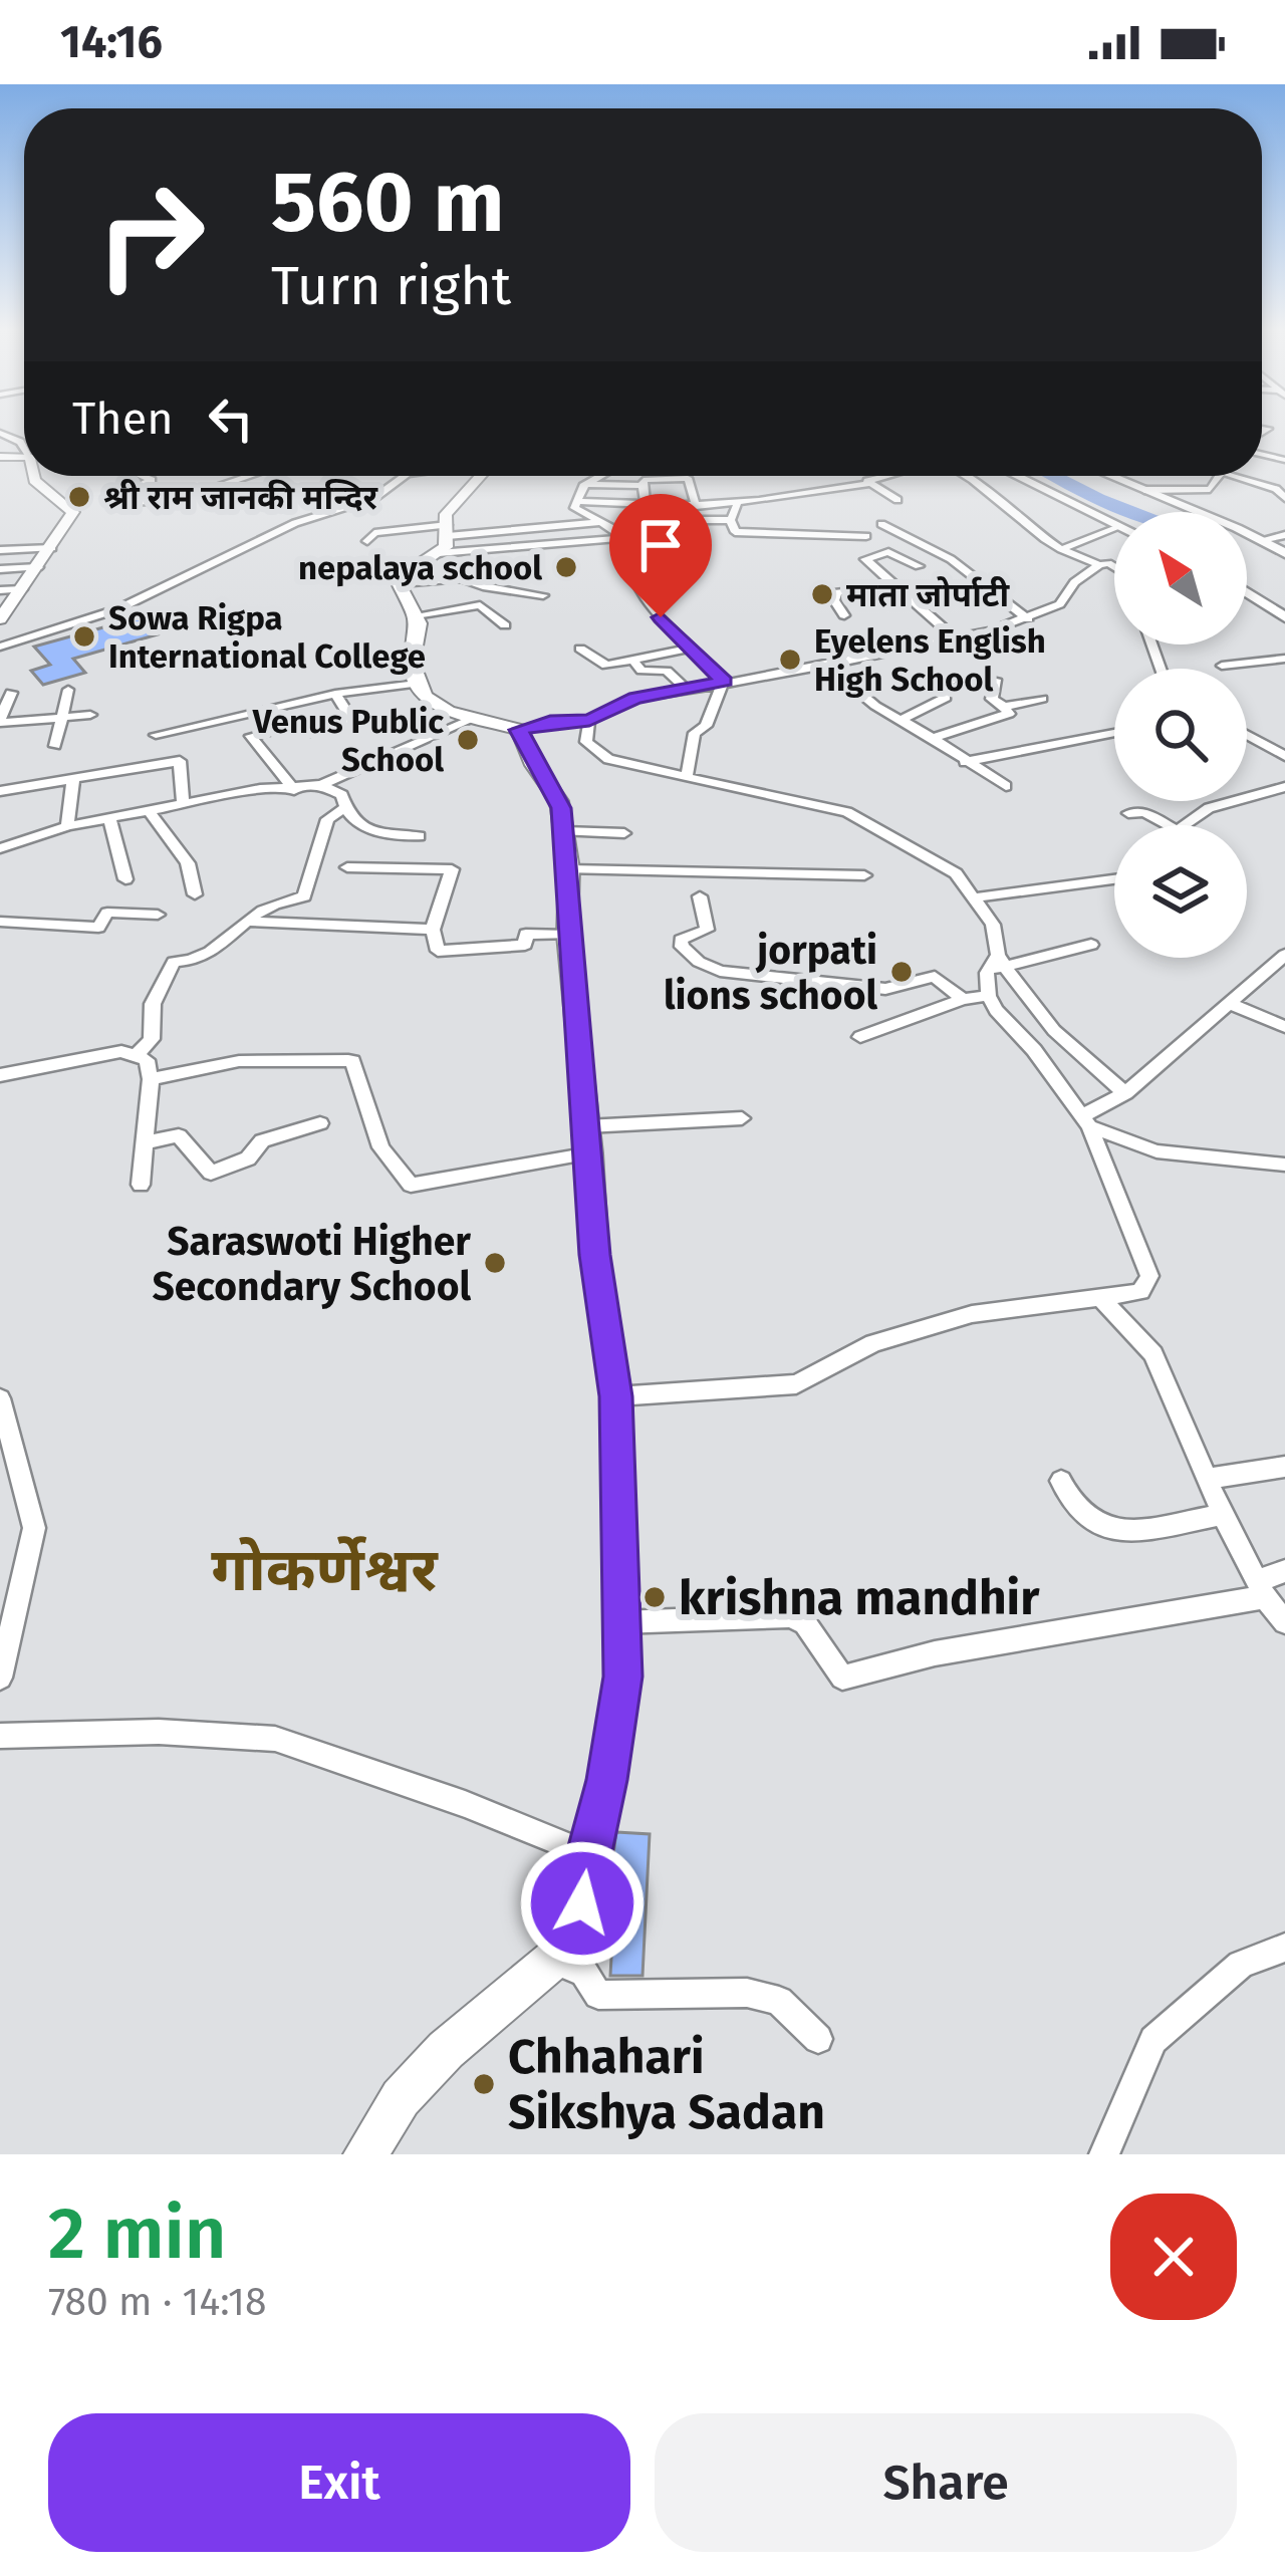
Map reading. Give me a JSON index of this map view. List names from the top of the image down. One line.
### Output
{"districts":["गोकर्णेश्वर"],"places":["श्री राम जानकी मन्दिर","nepalaya school","माता जोर्पाटी","Sowa Rigpa International College","Eyelens English High School","Venus Public School","jorpati lions school","Saraswoti Higher Secondary School","krishna mandhir","Chhahari Sikshya Sadan"],"north":"top left","page":{"status":"14:16","turn":["560 m","Turn right"],"then":"Then","heading":["2 min","780 m · 14:18"],"buttons":["Exit","Share"]}}
